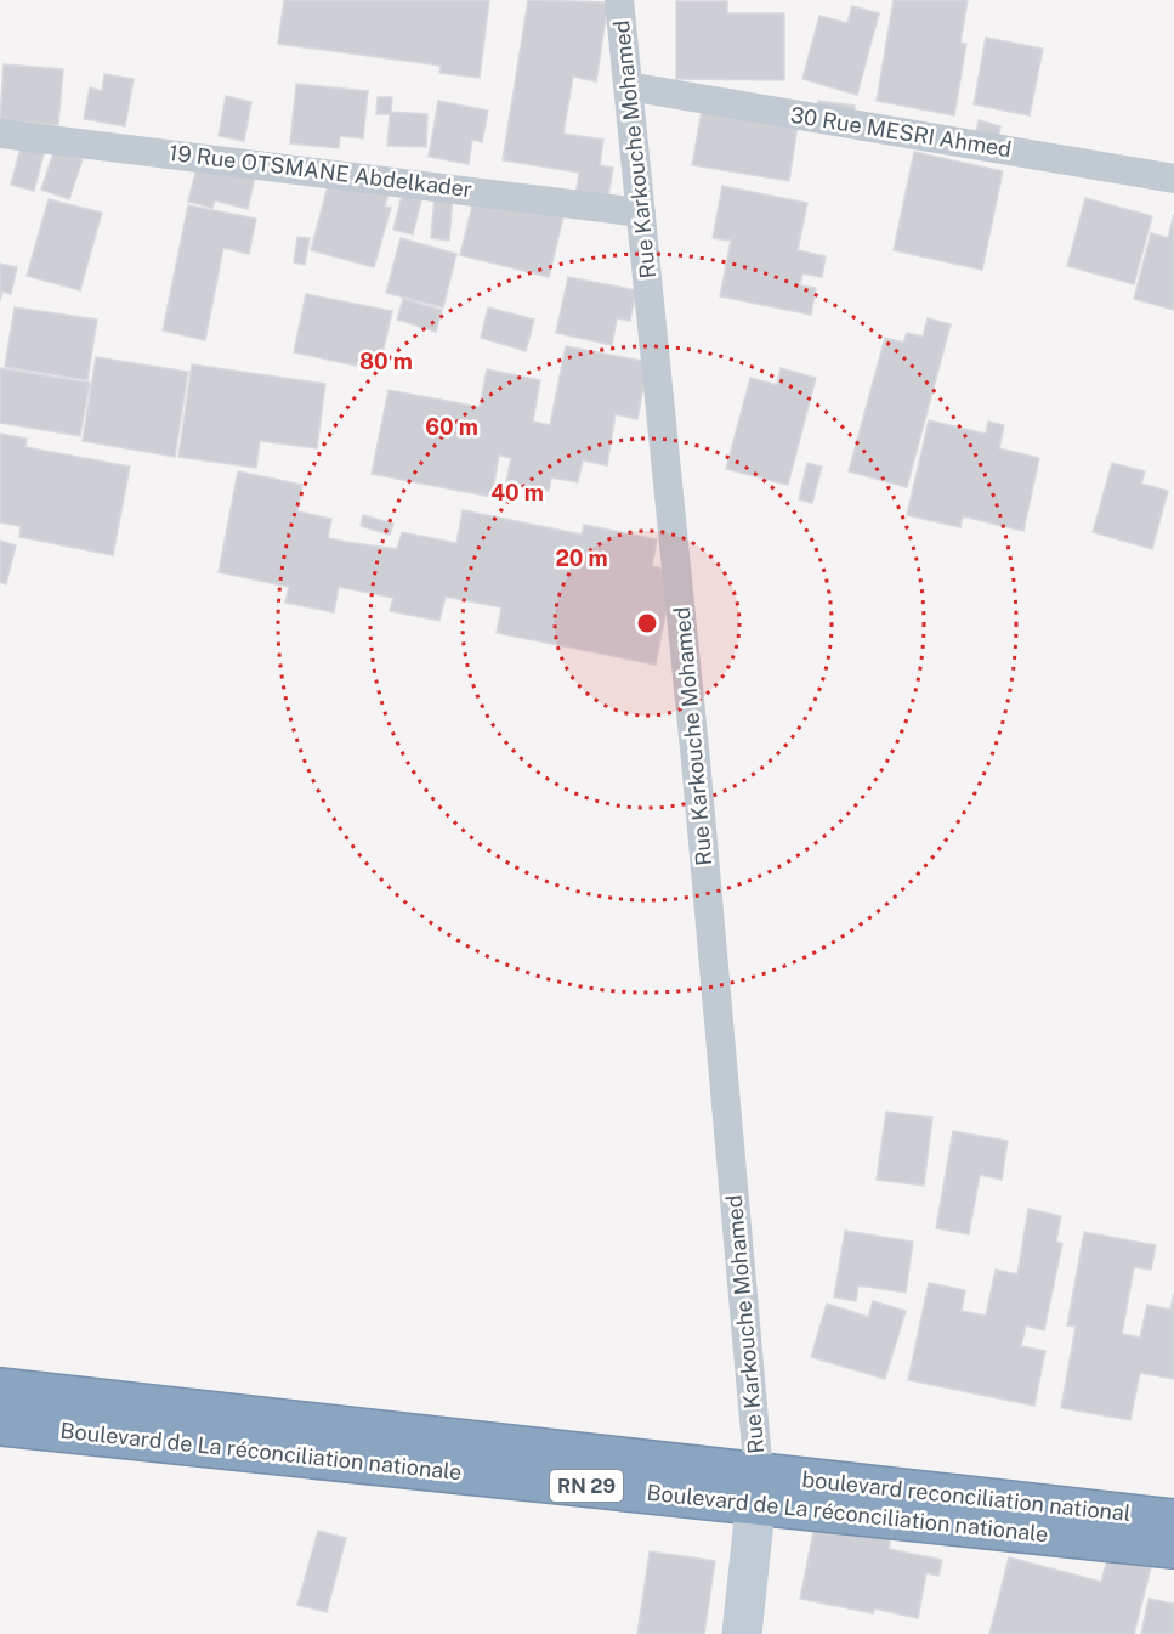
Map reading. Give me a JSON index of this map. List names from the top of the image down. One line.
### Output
{"streets":{"highway":["Boulevard de La réconciliation nationale","RN 29","boulevard reconciliation national"],"street":["30 Rue MESRI Ahmed","Rue Karkouche Mohamed","19 Rue OTSMANE Abdelkader"]},"crossings":[["30 Rue MESRI Ahmed","Rue Karkouche Mohamed"],["Rue Karkouche Mohamed","19 Rue OTSMANE Abdelkader"],["Rue Karkouche Mohamed","Boulevard de La réconciliation nationale"],["Rue Karkouche Mohamed","boulevard reconciliation national"],["Boulevard de La réconciliation nationale","boulevard reconciliation national"]],"rings":["80 m","60 m","40 m","20 m"]}
